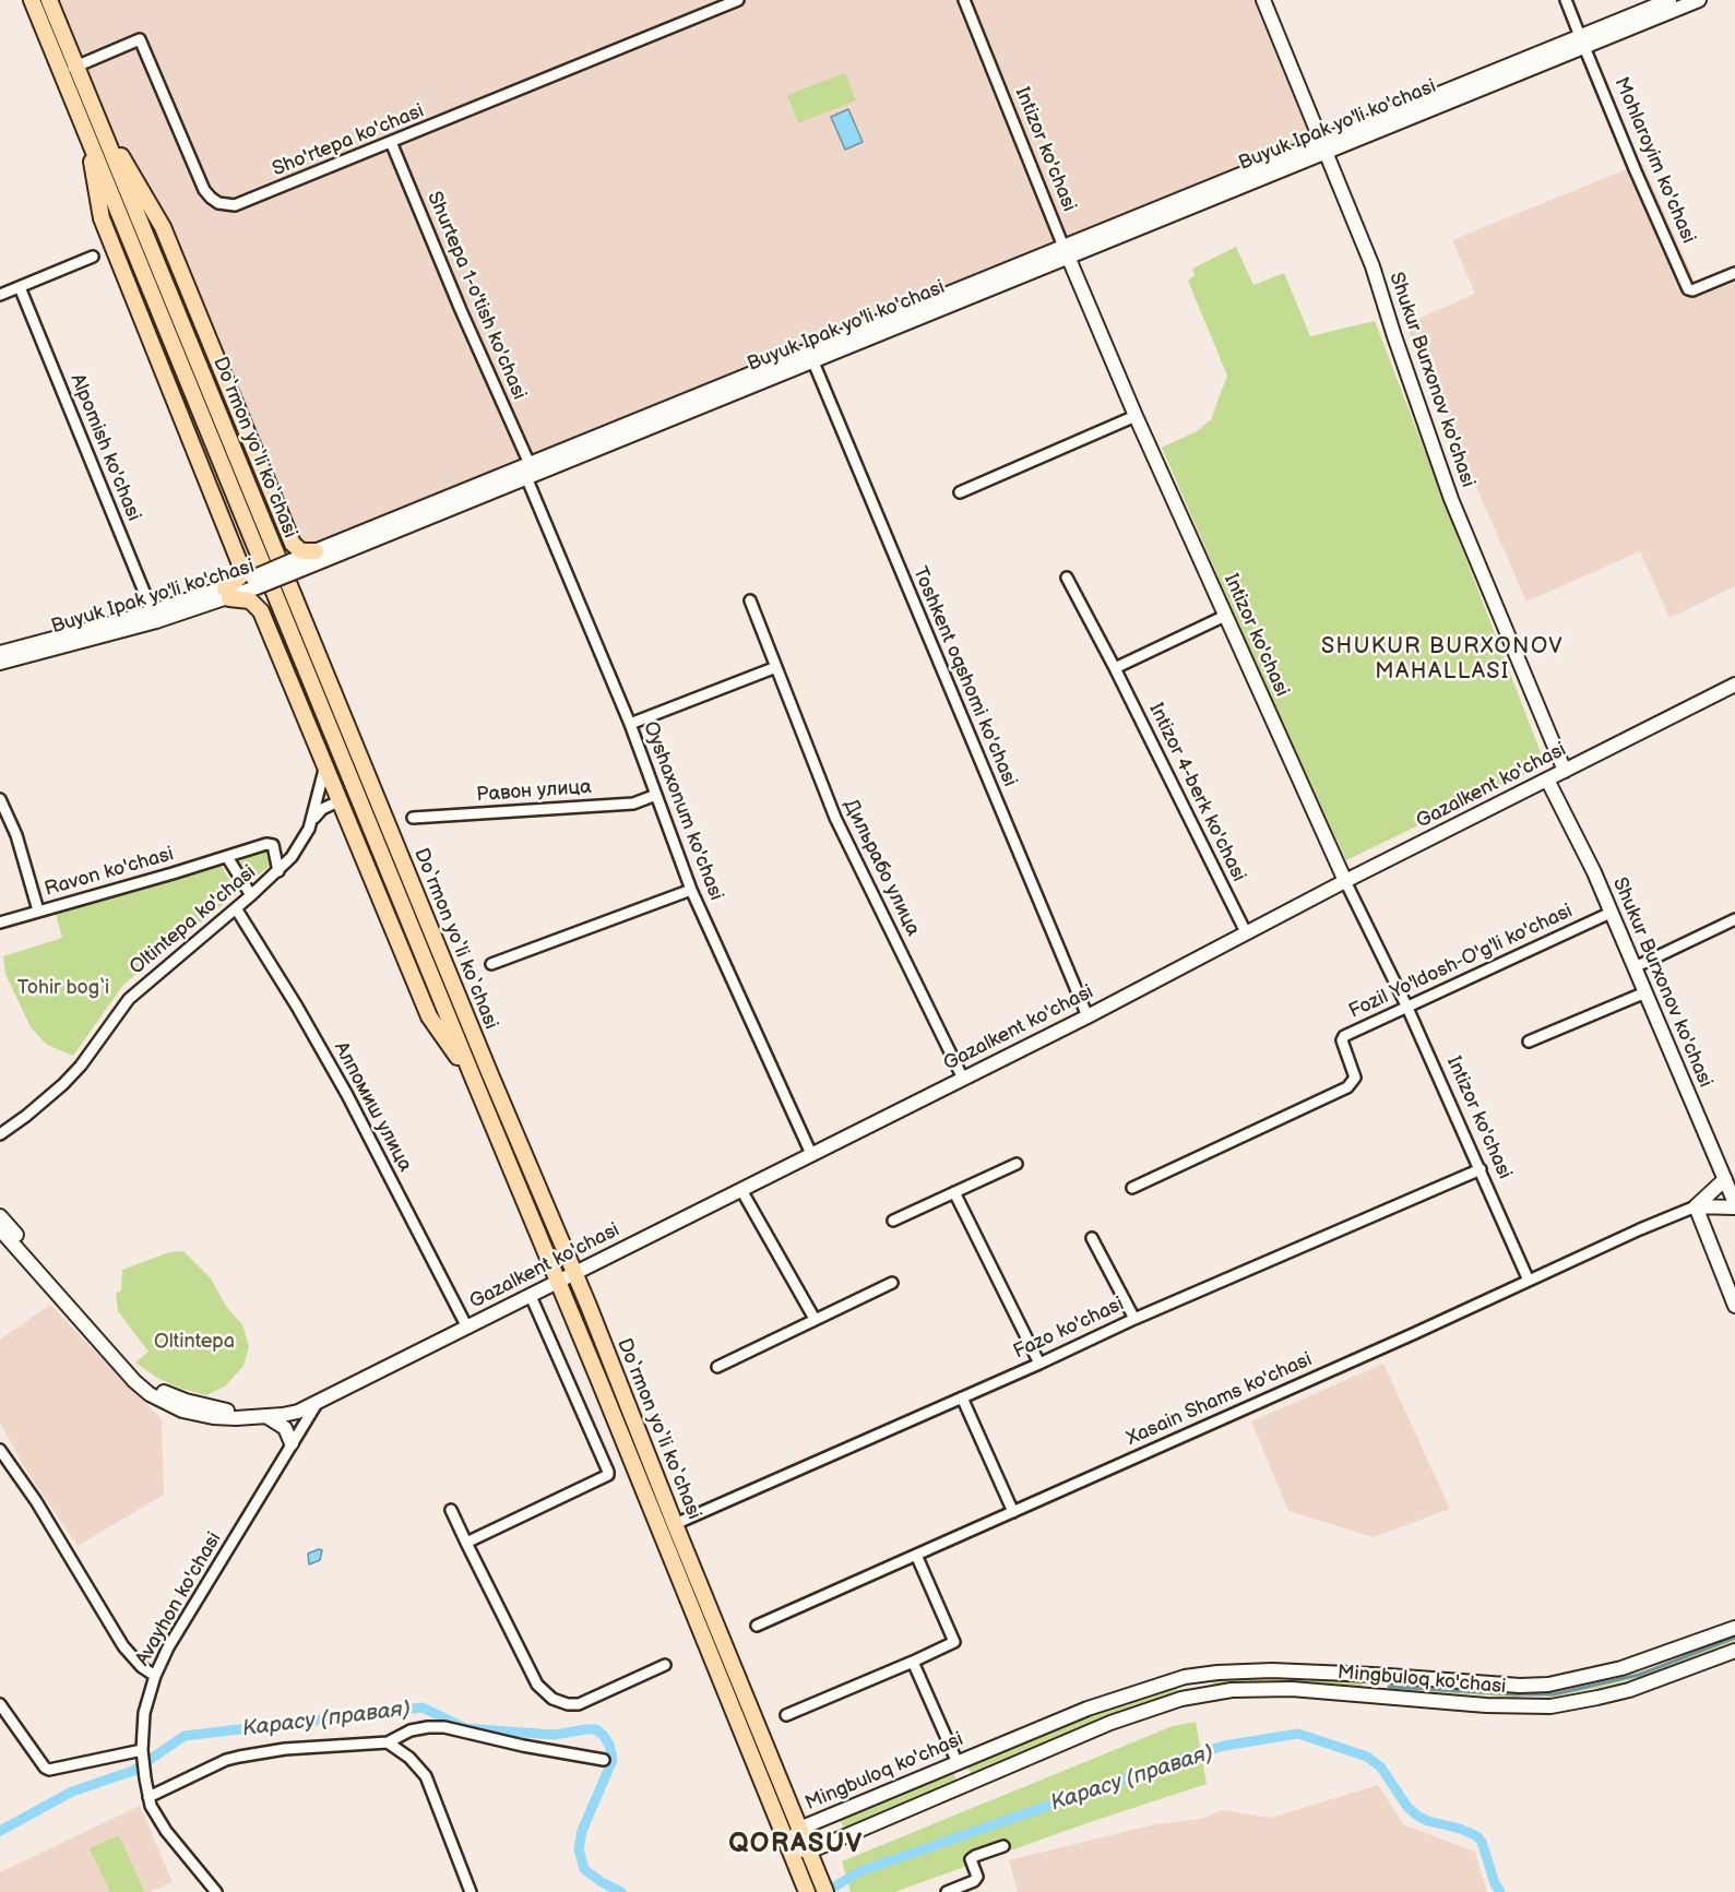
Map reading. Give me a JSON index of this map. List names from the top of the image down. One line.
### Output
{"streets":{"main road":["Buyuk Ipak yo'li ko'chasi","Intizor ko'chasi","Shukur Burxonov ko'chasi","Do‘rmon yo‘li ko‘chasi","Gazalkent ko'chasi","Mingbuloq ko'chasi"],"street":["Sho'rtepa ko'chasi","Mohlaroyim ko'chasi","Shurtepa 1-o'tish ko'chasi","Alpomish ko'chasi","Toshkent oqshomi ko'chasi","Равон улица","Intizor 4-berk ko'chasi","Oyshaxonum ko'chasi","Дильрабо улица","Ravon ko'chasi","Oltintepa ko'chasi","Fozil Yo'ldosh-O'g'li ko'chasi","Алпомиш улица","Fazo ko'chasi","Xasain Shams ko'chasi","Avayhon ko'chasi"]},"crossings":[["Buyuk Ipak yo'li ko'chasi","Intizor ko'chasi"],["Buyuk Ipak yo'li ko'chasi","Mohlaroyim ko'chasi"],["Buyuk Ipak yo'li ko'chasi","Shurtepa 1-o'tish ko'chasi"],["Buyuk Ipak yo'li ko'chasi","Shukur Burxonov ko'chasi"],["Buyuk Ipak yo'li ko'chasi","Alpomish ko'chasi"],["Buyuk Ipak yo'li ko'chasi","Toshkent oqshomi ko'chasi"],["Buyuk Ipak yo'li ko'chasi","Oyshaxonum ko'chasi"],["Sho'rtepa ko'chasi","Shurtepa 1-o'tish ko'chasi"],["Sho'rtepa ko'chasi","Do‘rmon yo‘li ko‘chasi"],["Intizor ko'chasi","Gazalkent ko'chasi"],["Intizor ko'chasi","Fozil Yo'ldosh-O'g'li ko'chasi"],["Intizor ko'chasi","Fazo ko'chasi"],["Intizor ko'chasi","Xasain Shams ko'chasi"],["Shurtepa 1-o'tish ko'chasi","Oyshaxonum ko'chasi"],["Shukur Burxonov ko'chasi","Gazalkent ko'chasi"],["Shukur Burxonov ko'chasi","Fozil Yo'ldosh-O'g'li ko'chasi"],["Do‘rmon yo‘li ko‘chasi","Gazalkent ko'chasi"],["Do‘rmon yo‘li ko‘chasi","Fazo ko'chasi"],["Do‘rmon yo‘li ko‘chasi","Mingbuloq ko'chasi"],["Toshkent oqshomi ko'chasi","Gazalkent ko'chasi"],["Gazalkent ko'chasi","Intizor 4-berk ko'chasi"],["Gazalkent ko'chasi","Oyshaxonum ko'chasi"],["Gazalkent ko'chasi","Дильрабо улица"],["Gazalkent ko'chasi","Алпомиш улица"],["Gazalkent ko'chasi","Avayhon ko'chasi"],["Равон улица","Oyshaxonum ko'chasi"],["Ravon ko'chasi","Oltintepa ko'chasi"],["Oltintepa ko'chasi","Алпомиш улица"]],"districts":["SHUKUR BURXONOV MAHALLASI","QORASUV"],"water":["Карасу (правая)"],"parks":["Tohir bog‘i","Oltintepa"]}
